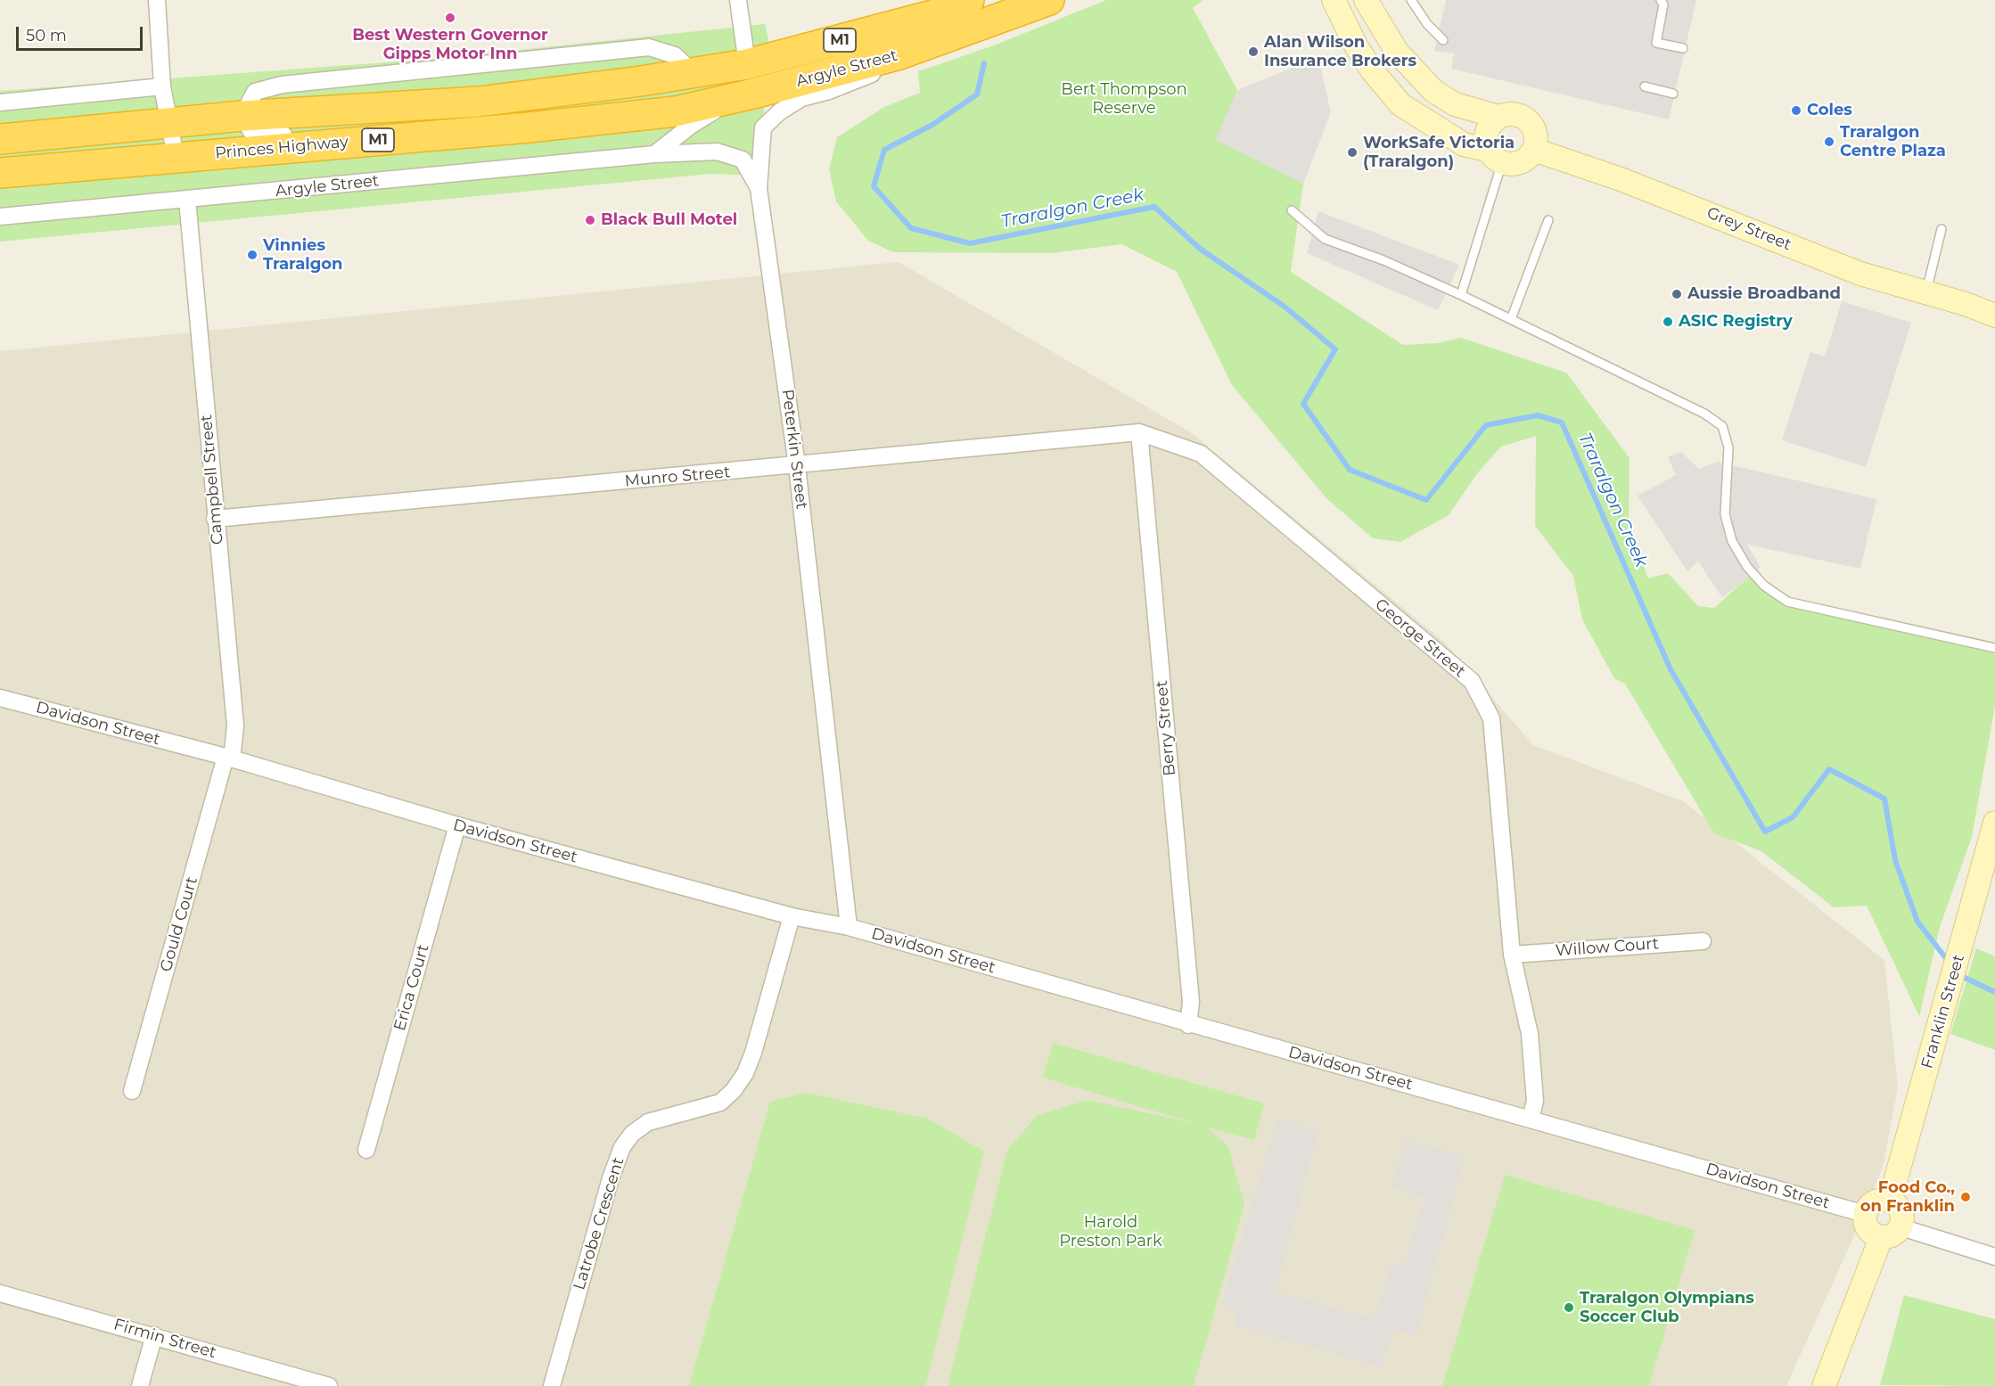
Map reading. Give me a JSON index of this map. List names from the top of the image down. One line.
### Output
{"streets":{"highway":["M1","Argyle Street","Princes Highway"],"main road":["Grey Street","Franklin Street"],"street":["Peterkin Street","Munro Street","Campbell Street","George Street","Davidson Street","Berry Street","Gould Court","Willow Court","Erica Court","Latrobe Crescent","Firmin Street"]},"crossings":[["Argyle Street","Princes Highway"],["Argyle Street","Peterkin Street"],["Argyle Street","Campbell Street"],["Peterkin Street","Munro Street"],["Peterkin Street","Davidson Street"],["Munro Street","Campbell Street"],["Munro Street","George Street"],["Munro Street","Berry Street"],["Campbell Street","Davidson Street"],["Campbell Street","Gould Court"],["George Street","Davidson Street"],["George Street","Berry Street"],["George Street","Willow Court"],["Davidson Street","Berry Street"],["Davidson Street","Gould Court"],["Davidson Street","Erica Court"],["Davidson Street","Franklin Street"],["Davidson Street","Latrobe Crescent"]],"water":["Traralgon Creek"],"parks":["Bert Thompson Reserve","Harold Preston Park"],"places":["Best Western Governor Gipps Motor Inn","Alan Wilson Insurance Brokers","Coles","Traralgon Centre Plaza","WorkSafe Victoria (Traralgon)","Black Bull Motel","Vinnies Traralgon","Aussie Broadband","ASIC Registry","Food Co., on Franklin","Traralgon Olympians Soccer Club"],"scale_bar":"50 m"}
